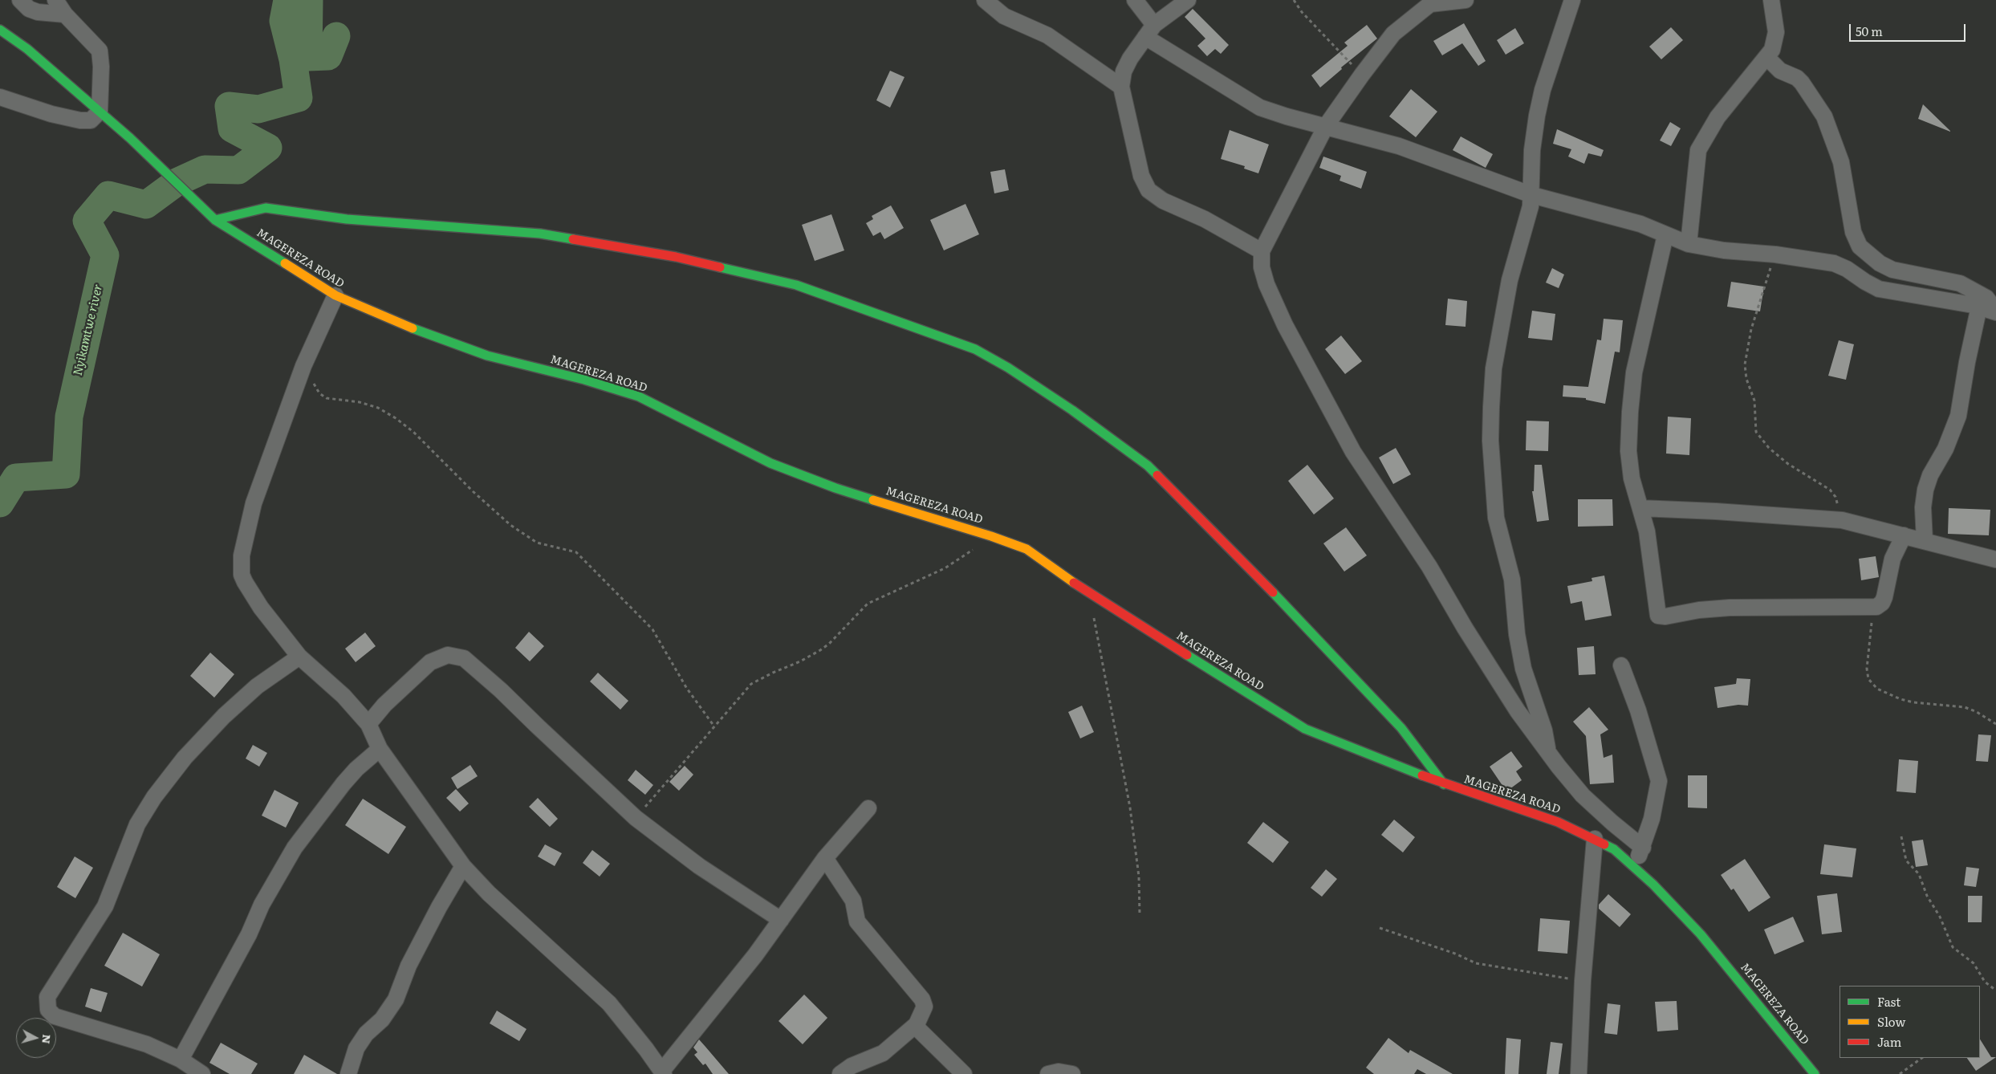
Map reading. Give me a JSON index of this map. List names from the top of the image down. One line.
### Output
{"streets":{"street":["MAGEREZA ROAD"]},"water":["Nyikamtwe river"],"legend":["Fast","Slow","Jam"],"scale_bar":"50 m","north":"right"}
